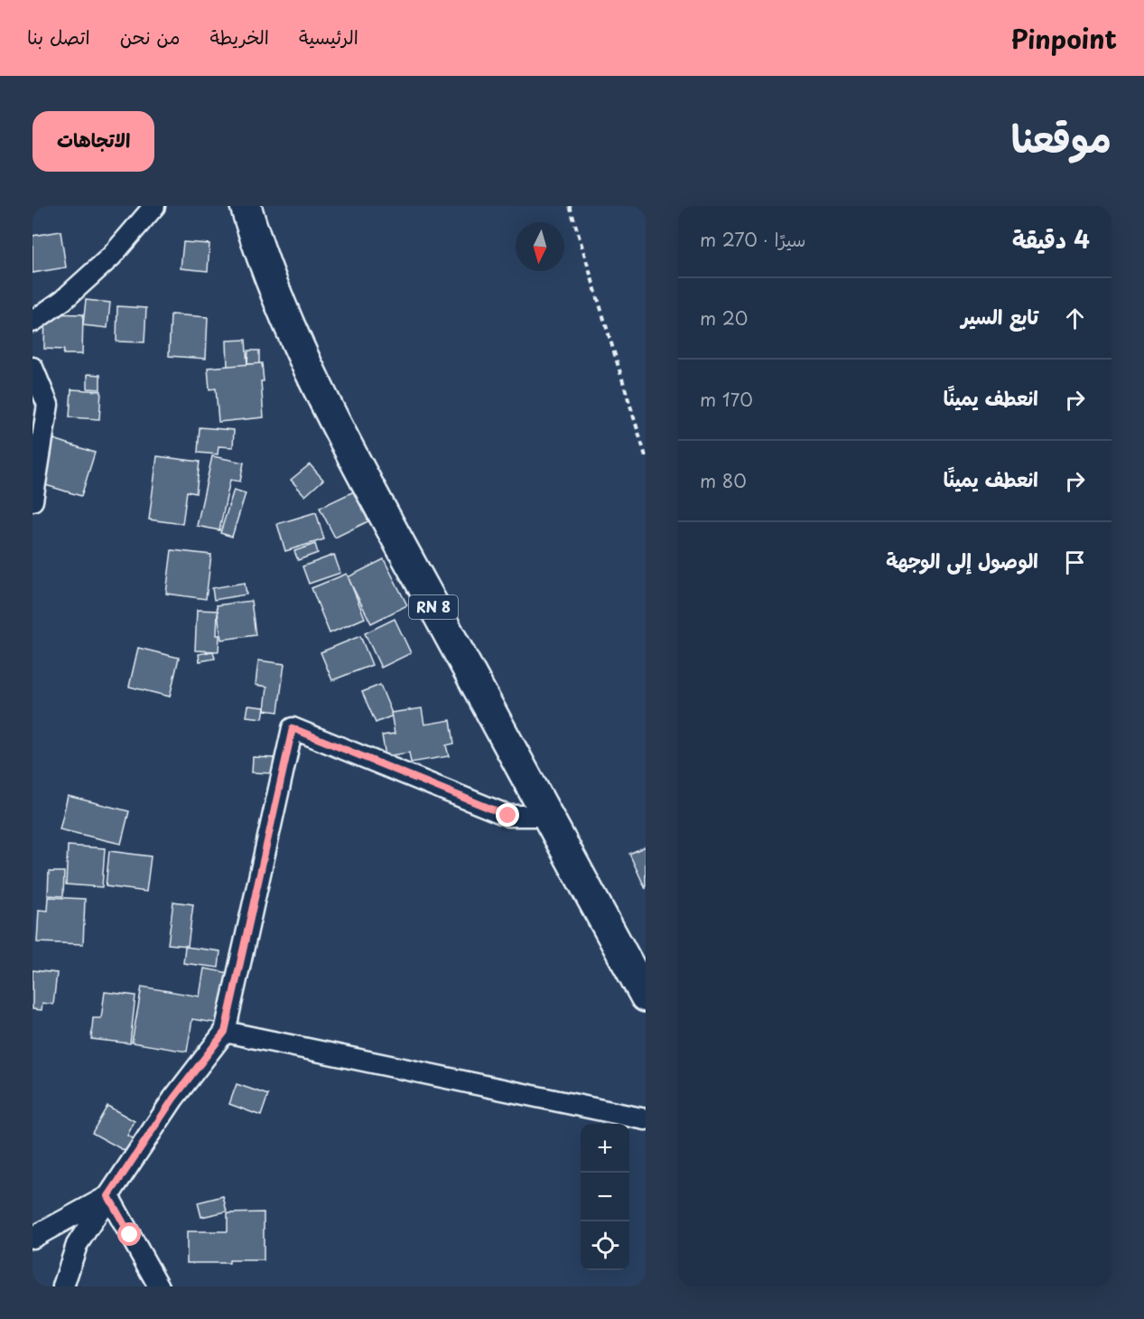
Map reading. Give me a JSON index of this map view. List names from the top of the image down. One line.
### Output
{"streets":{"main road":["RN 8"]},"north":"bottom","page":{"header":"Pinpoint","nav":["الرئيسية","الخريطة","من نحن","اتصل بنا"],"title":"موقعنا","buttons":"الاتجاهات","heading":["4 دقيقة","سيرًا · 270 m"],"list":[["تابع السير","20 m"],["انعطف يمينًا","170 m"],["انعطف يمينًا","80 m"],"الوصول إلى الوجهة"],"map_buttons":["+","−"]}}
